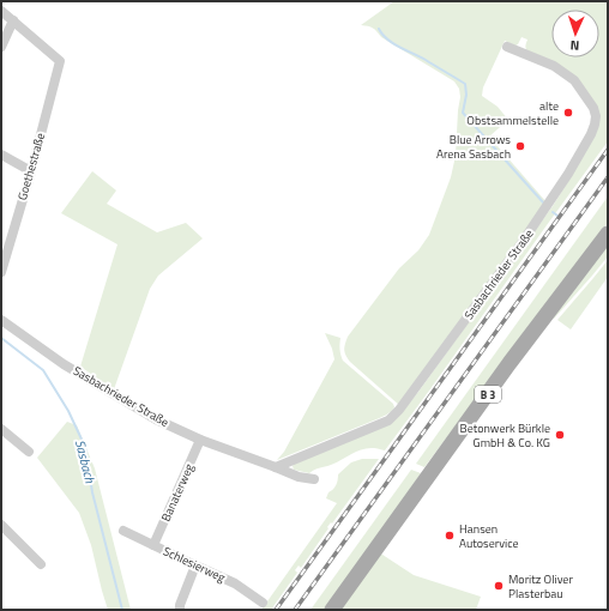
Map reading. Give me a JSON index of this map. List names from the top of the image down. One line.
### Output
{"streets":{"main road":["B 3"],"street":["Goethestraße","Sasbachrieder Straße","Banaterweg","Schlesierweg"]},"crossings":[["Sasbachrieder Straße","Banaterweg"],["Banaterweg","Schlesierweg"]],"water":["Sasbach"],"places":["alte Obstsammelstelle","Blue Arrows Arena Sasbach","Betonwerk Bürkle GmbH & Co. KG","Hansen Autoservice","Moritz Oliver Plasterbau"],"north":"bottom"}
